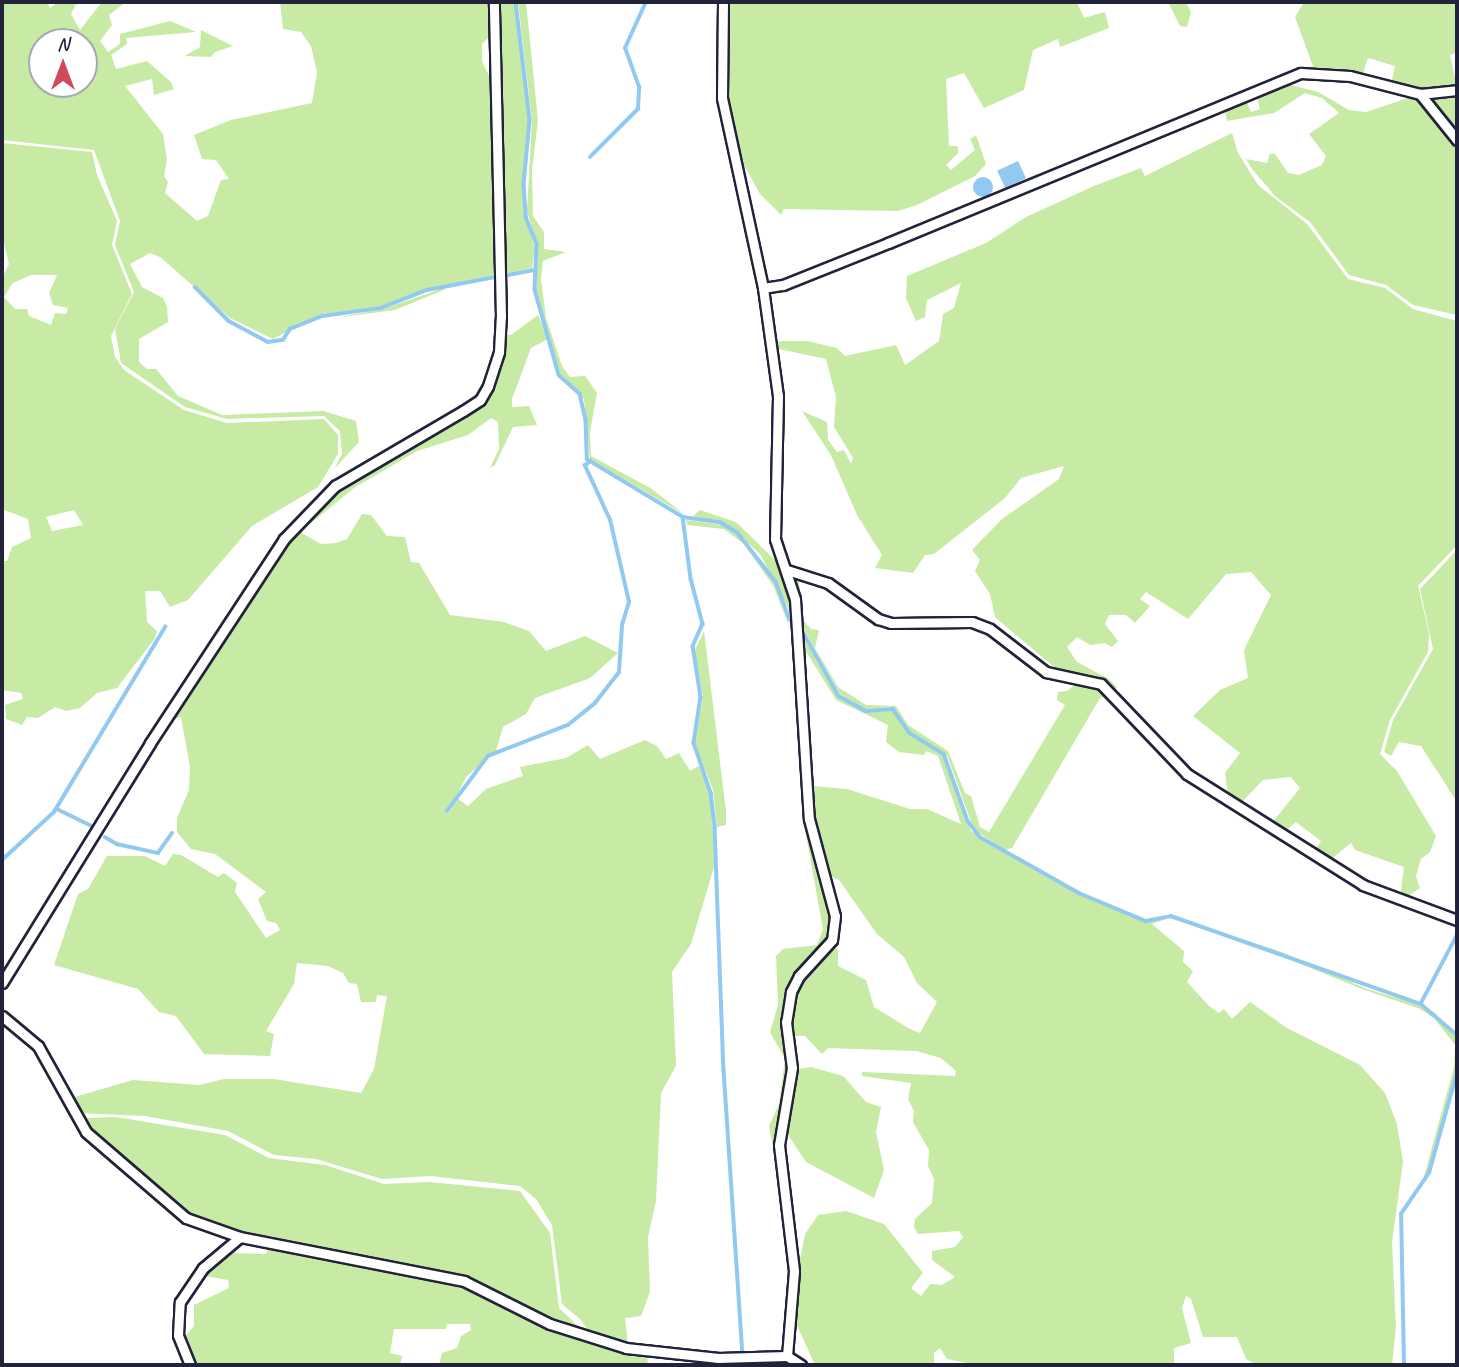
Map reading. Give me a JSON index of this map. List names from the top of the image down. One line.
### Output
{"north":"top"}
